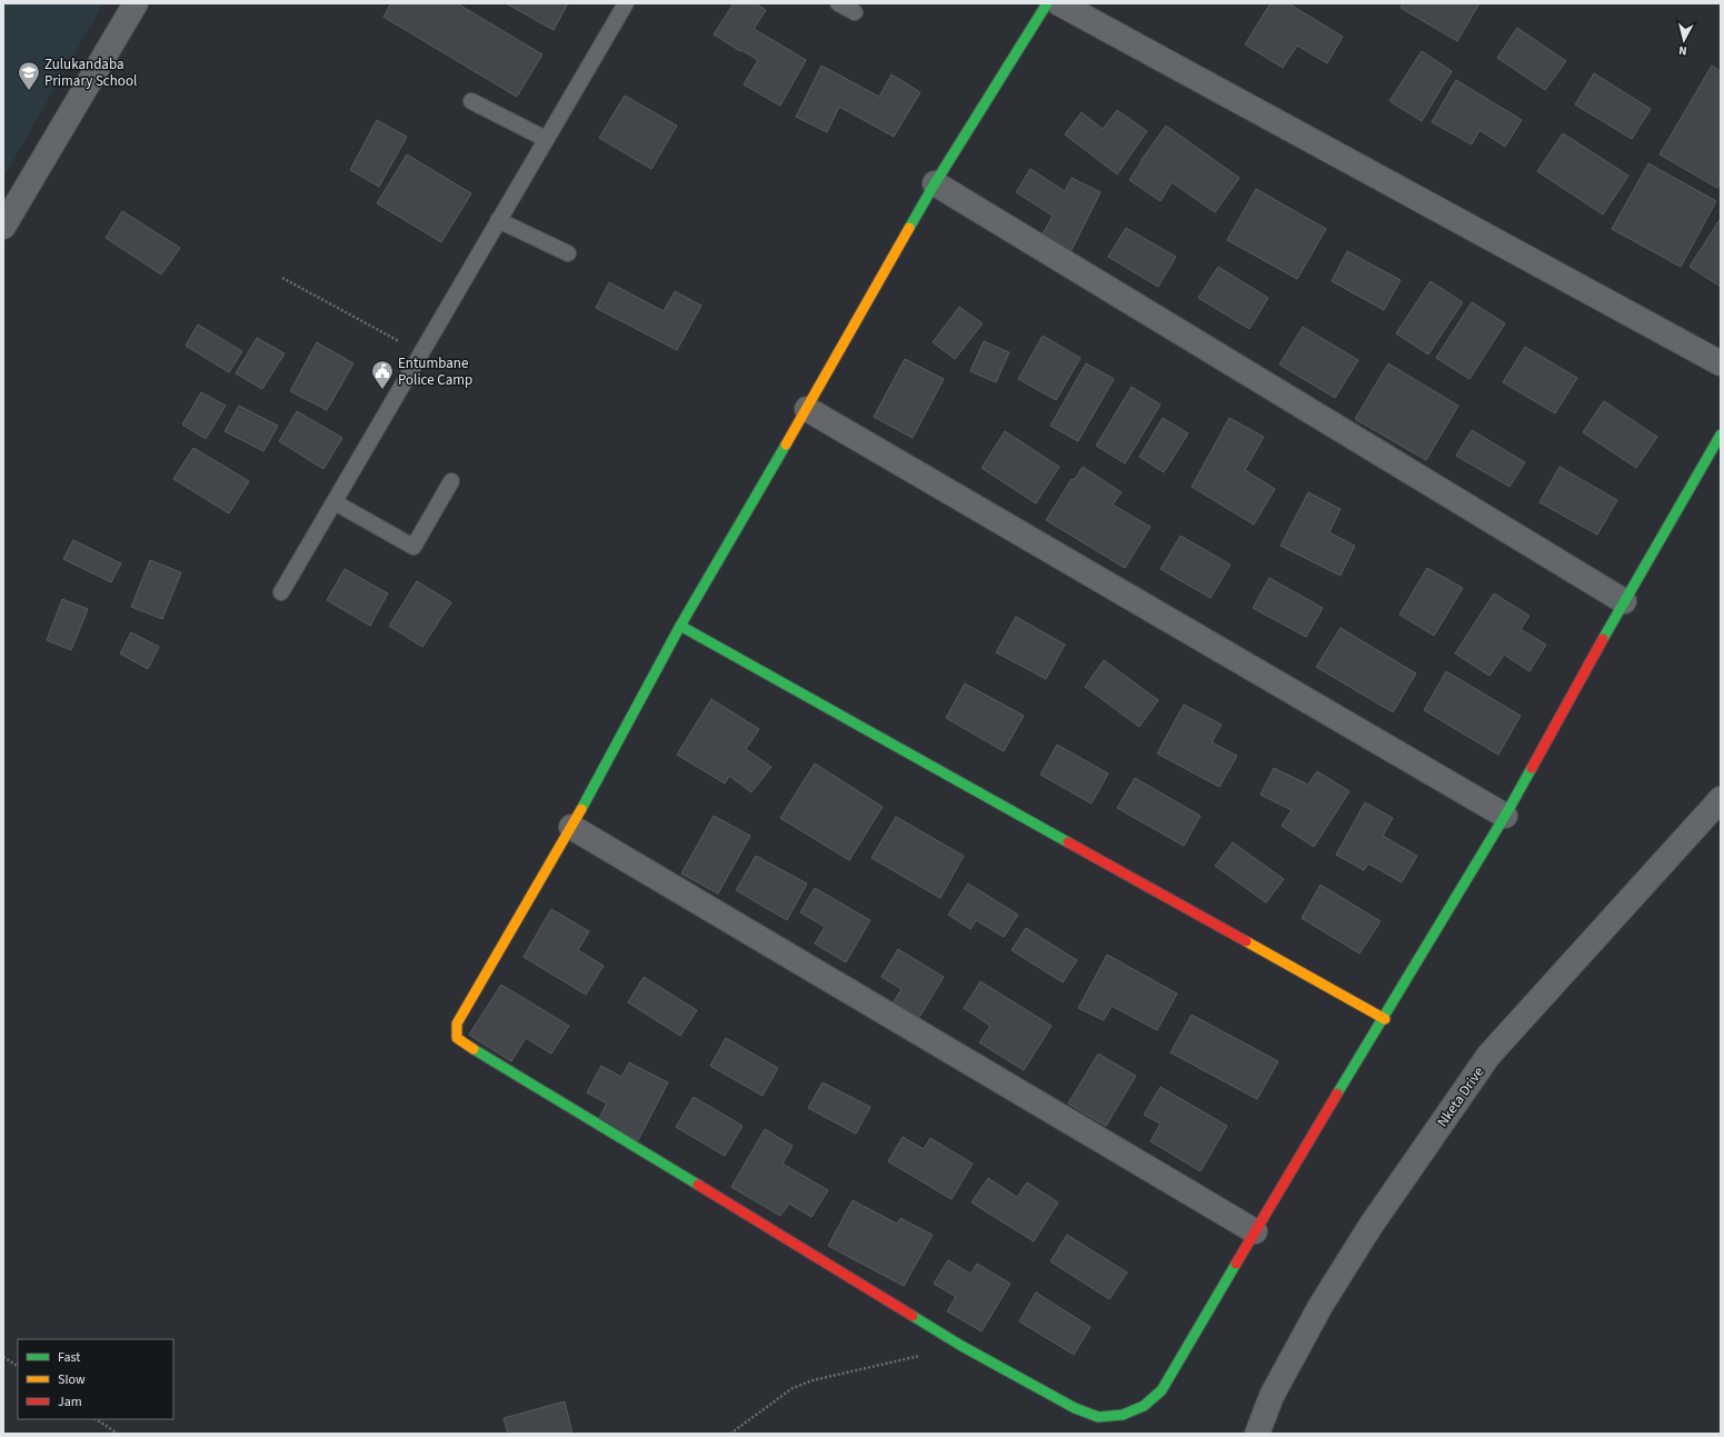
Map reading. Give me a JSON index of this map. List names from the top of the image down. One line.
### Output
{"streets":{"street":["Nketa Drive"]},"places":{"school or university":["Zulukandaba Primary School"],"public building":["Entumbane Police Camp"]},"legend":["Fast","Slow","Jam"],"north":"bottom"}
